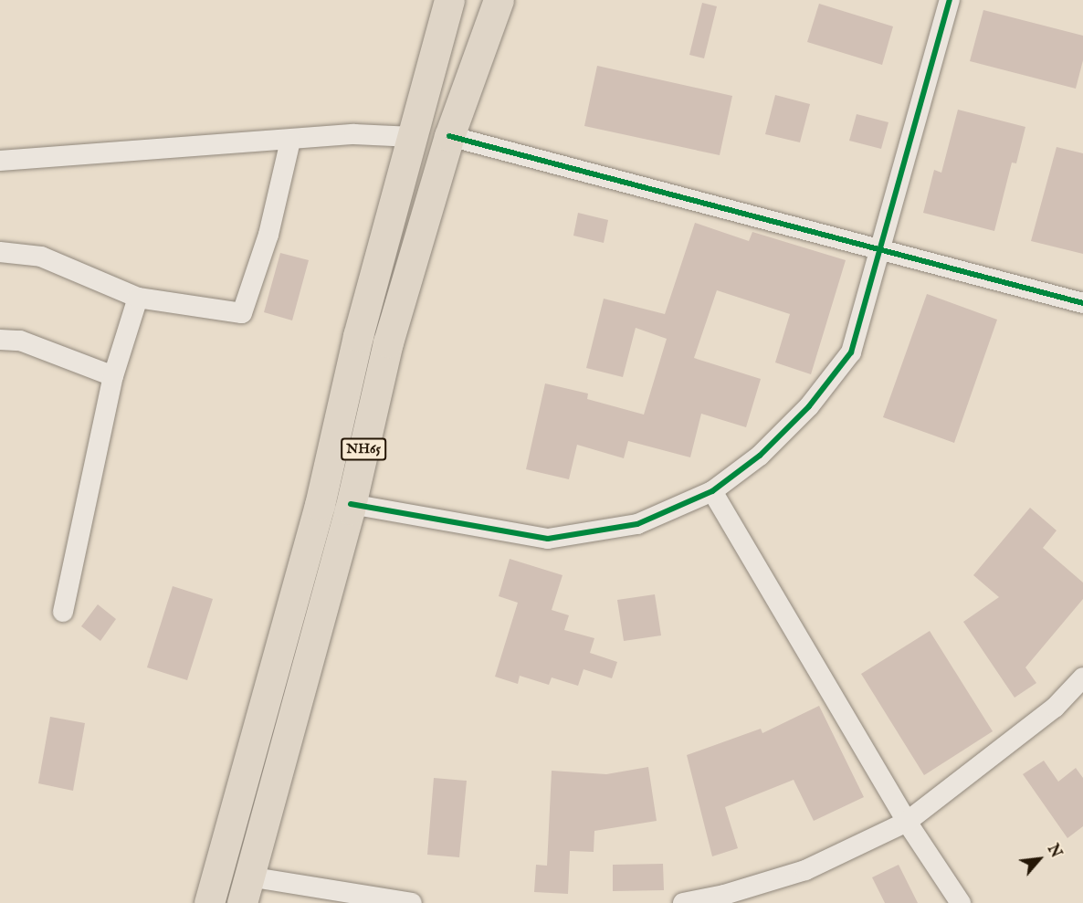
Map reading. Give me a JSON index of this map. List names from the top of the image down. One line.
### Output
{"streets":{"highway":["NH65"]},"north":"top right"}
